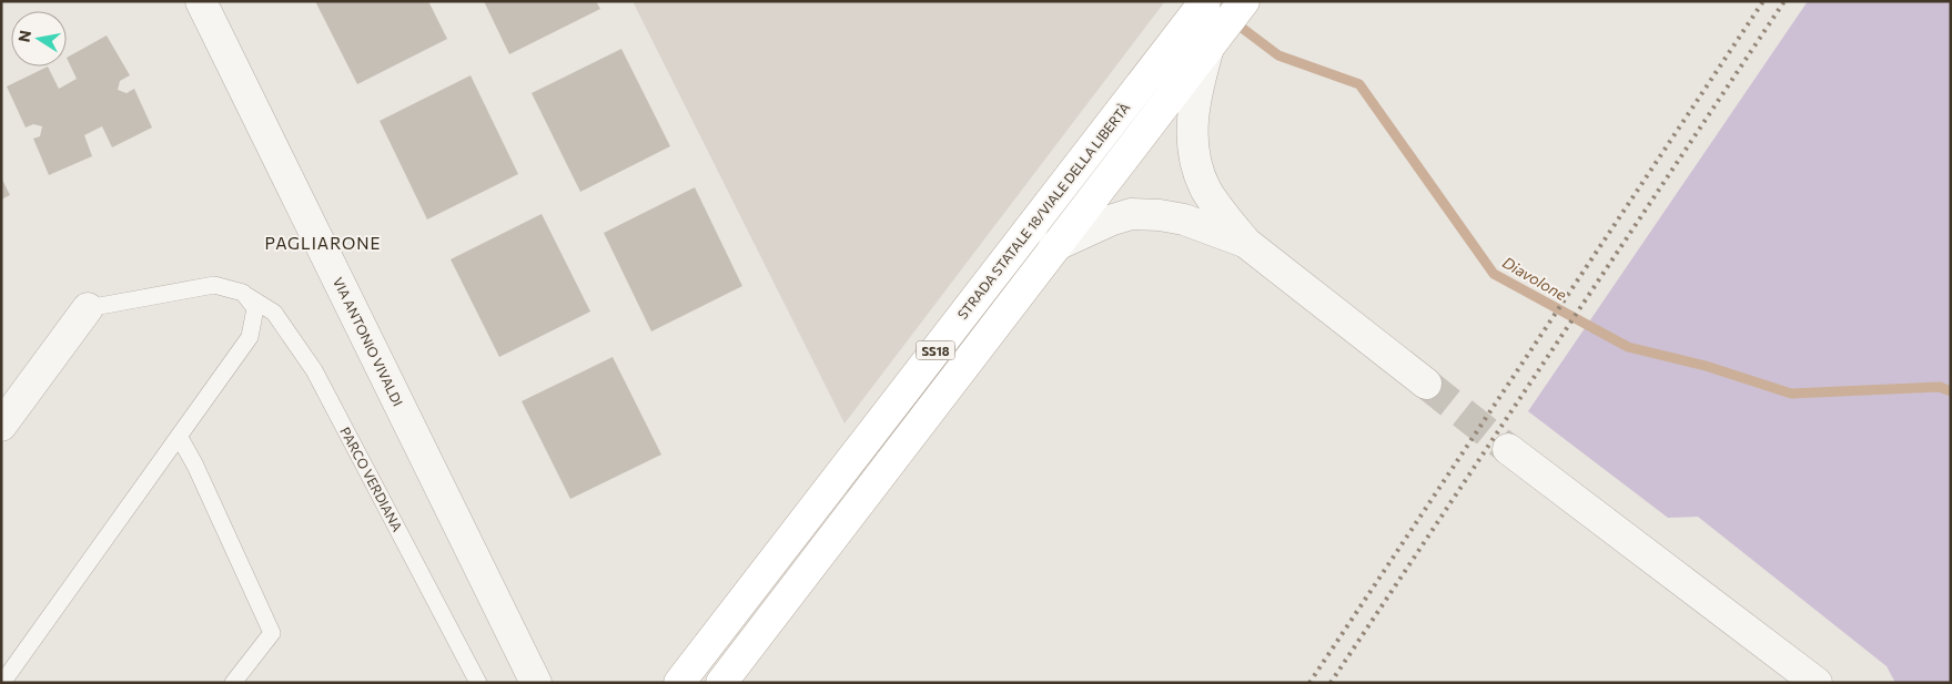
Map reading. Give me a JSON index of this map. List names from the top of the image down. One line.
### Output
{"streets":{"main road":["STRADA STATALE 18/VIALE DELLA LIBERTÀ","SS18"],"street":["VIA ANTONIO VIVALDI","PARCO VERDIANA"]},"districts":["PAGLIARONE"],"water":["Diavolone"],"north":"left"}
